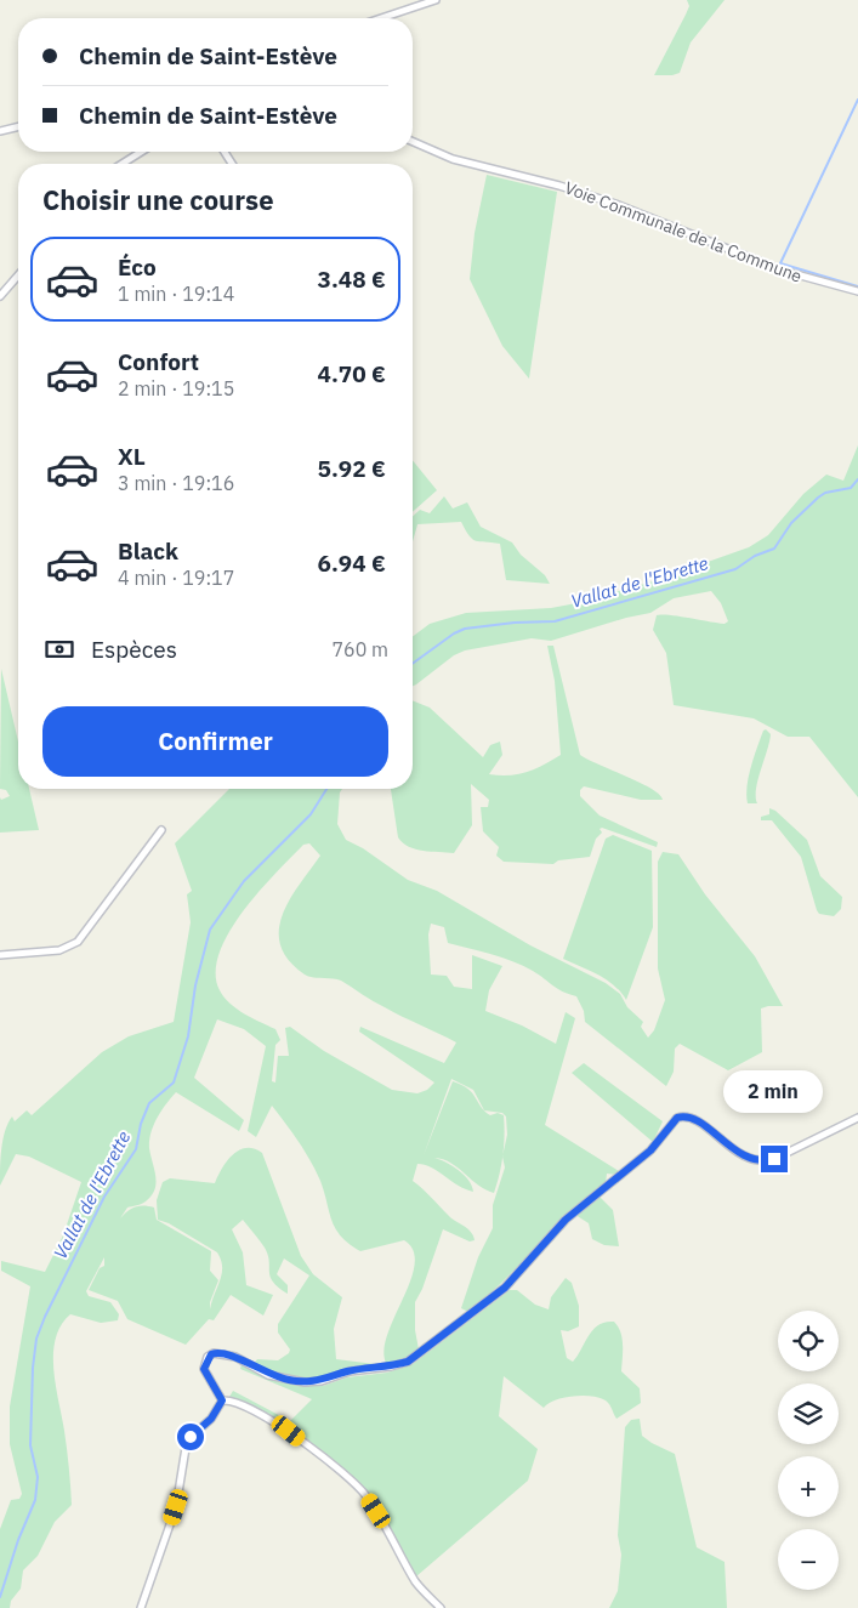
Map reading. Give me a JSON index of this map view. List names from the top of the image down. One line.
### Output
{"streets":{"street":["Voie Communale de la Commune"]},"water":["Vallat de l'Ebrette"],"page":{"banner":["Chemin de Saint-Estève","Chemin de Saint-Estève"],"heading":"Choisir une course","list":[{"name":"Éco","note":"1 min · 19:14","value":"3.48 €"},{"name":"Confort","note":"2 min · 19:15","value":"4.70 €"},{"name":"XL","note":"3 min · 19:16","value":"5.92 €"},{"name":"Black","note":"4 min · 19:17","value":"6.94 €"}],"pay":["Espèces","760 m"],"buttons":"Confirmer","bubble":"2 min","map_buttons":["+","−"]}}
